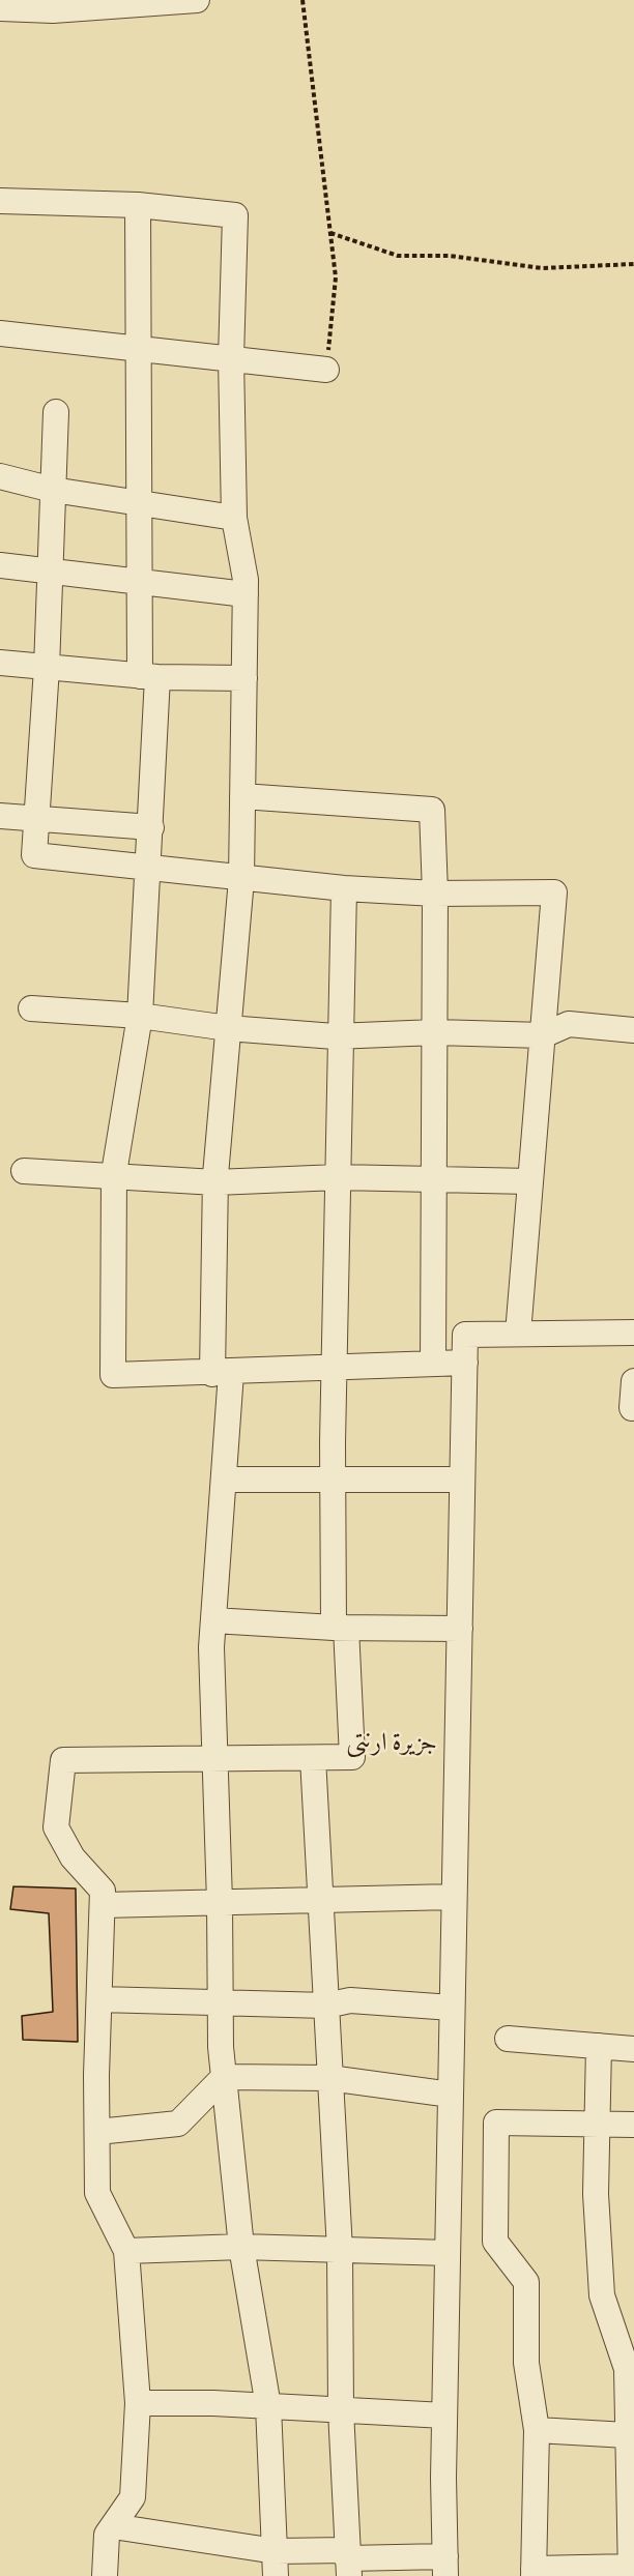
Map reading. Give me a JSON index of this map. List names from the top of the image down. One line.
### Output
{"districts":["جزيرة ارنتى"]}
